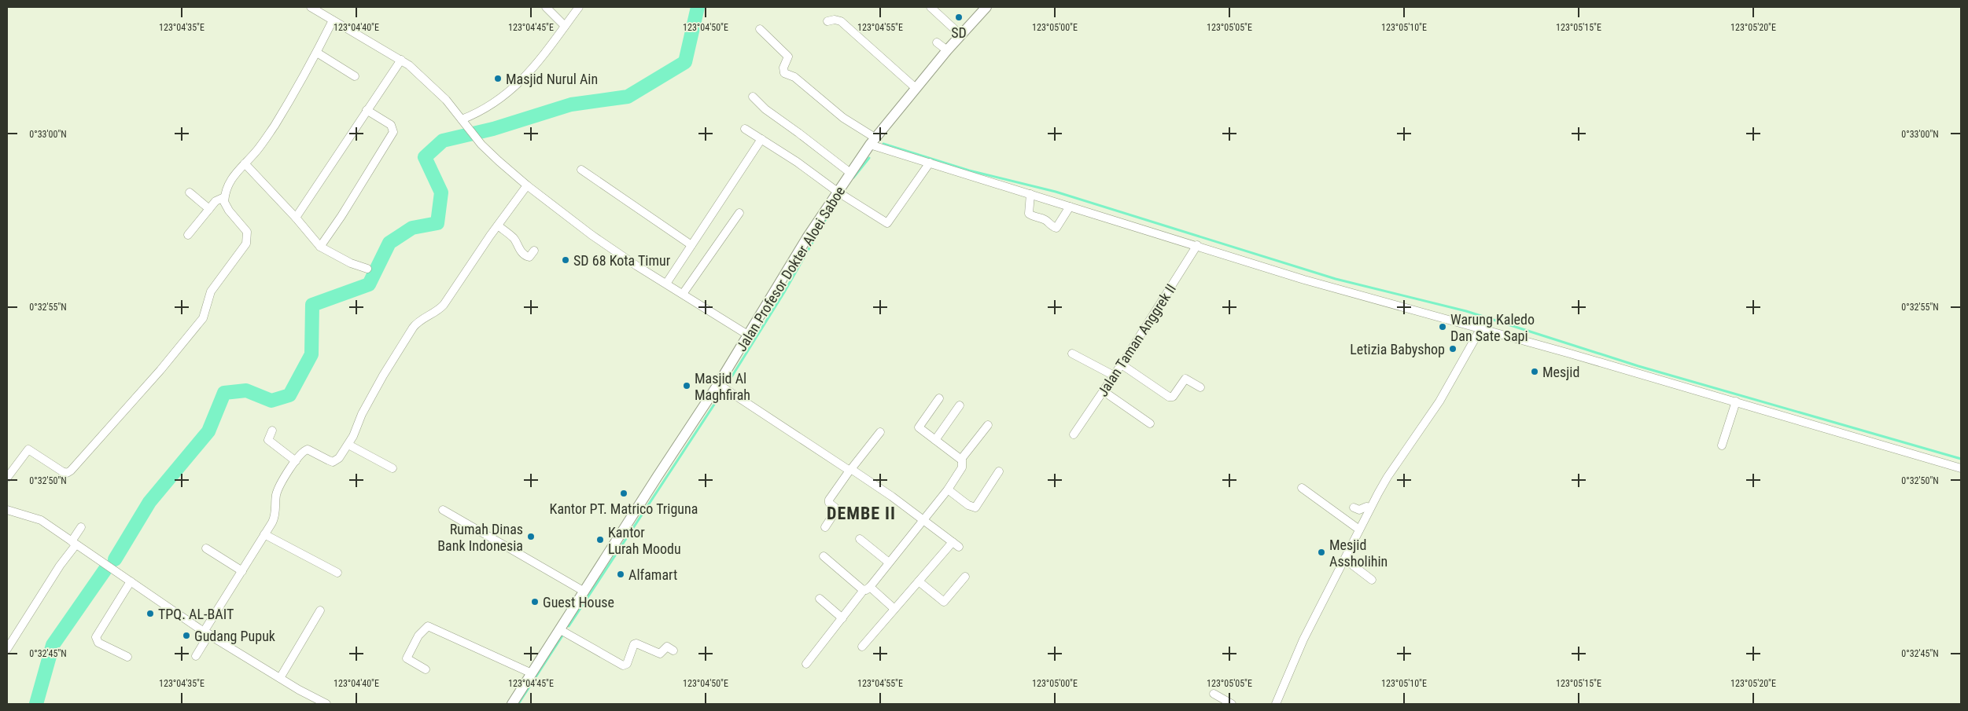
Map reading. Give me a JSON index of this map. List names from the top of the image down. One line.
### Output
{"streets":{"street":["Jalan Profesor Dokter Aloei Saboe","Jalan Taman Anggrek II"]},"districts":["DEMBE II"],"places":["SD","Masjid Nurul Ain","SD 68 Kota Timur","Warung Kaledo Dan Sate Sapi","Letizia Babyshop","Mesjid","Masjid Al Maghfirah","Kantor PT. Matrico Triguna","Rumah Dinas Bank Indonesia","Kantor Lurah Moodu","Mesjid Assholihin","Alfamart","Guest House","TPQ. AL-BAIT","Gudang Pupuk"],"coordinates":["123°04'35\"E","123°04'40\"E","123°04'45\"E","123°04'50\"E","123°04'55\"E","123°05'00\"E","123°05'05\"E","123°05'10\"E","123°05'15\"E","123°05'20\"E","0°33'00\"N","0°32'55\"N","0°32'50\"N","0°32'45\"N"]}
